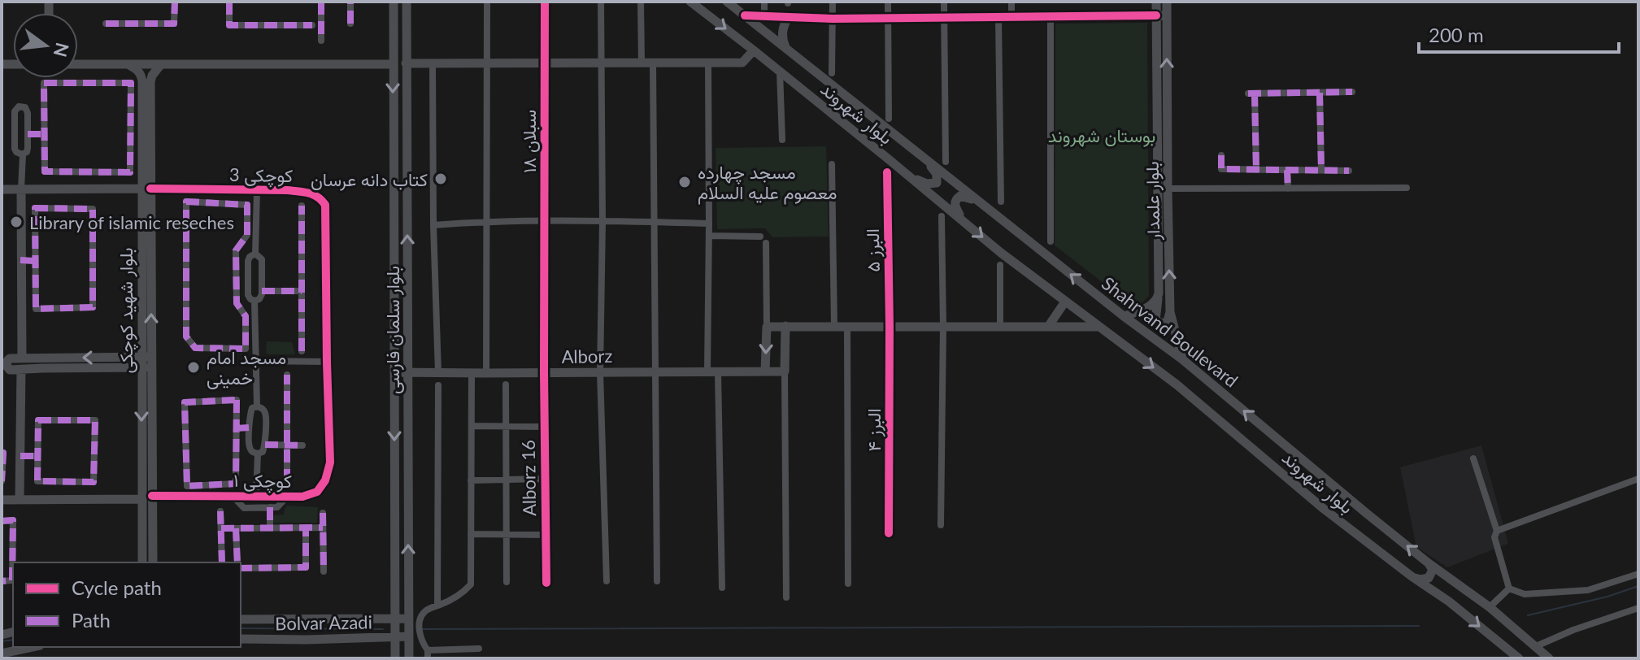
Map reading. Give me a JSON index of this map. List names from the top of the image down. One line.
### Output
{"streets":{"main road":["بلوار شهروند","بلوار علمدار","بلوار شهید کوچکی","بلوار سلمان فارسی","Shahrvand Boulevard","Alborz","Bolvar Azadi"],"street":["سبلان ۱۸","کوچکی 3","البرز ۵","البرز ۴","Alborz 16","کوچکی ۱"]},"crossings":[["سبلان ۱۸","Alborz"],["سبلان ۱۸","Alborz 16"],["کوچکی 3","بلوار شهید کوچکی"],["کوچکی 3","کوچکی ۱"],["بلوار علمدار","Shahrvand Boulevard"],["البرز ۵","البرز ۴"],["بلوار شهید کوچکی","کوچکی ۱"],["بلوار سلمان فارسی","Alborz"],["بلوار سلمان فارسی","Bolvar Azadi"],["Alborz","Alborz 16"]],"one_way":["بلوار شهروند"],"parks":["بوستان شهروند"],"places":["کتاب دانه عرسان","مسجد چهارده معصوم علیه السلام","Library of islamic reseches","مسجد امام خمینی"],"legend":["Cycle path","Path"],"scale_bar":"200 m","north":"right"}
